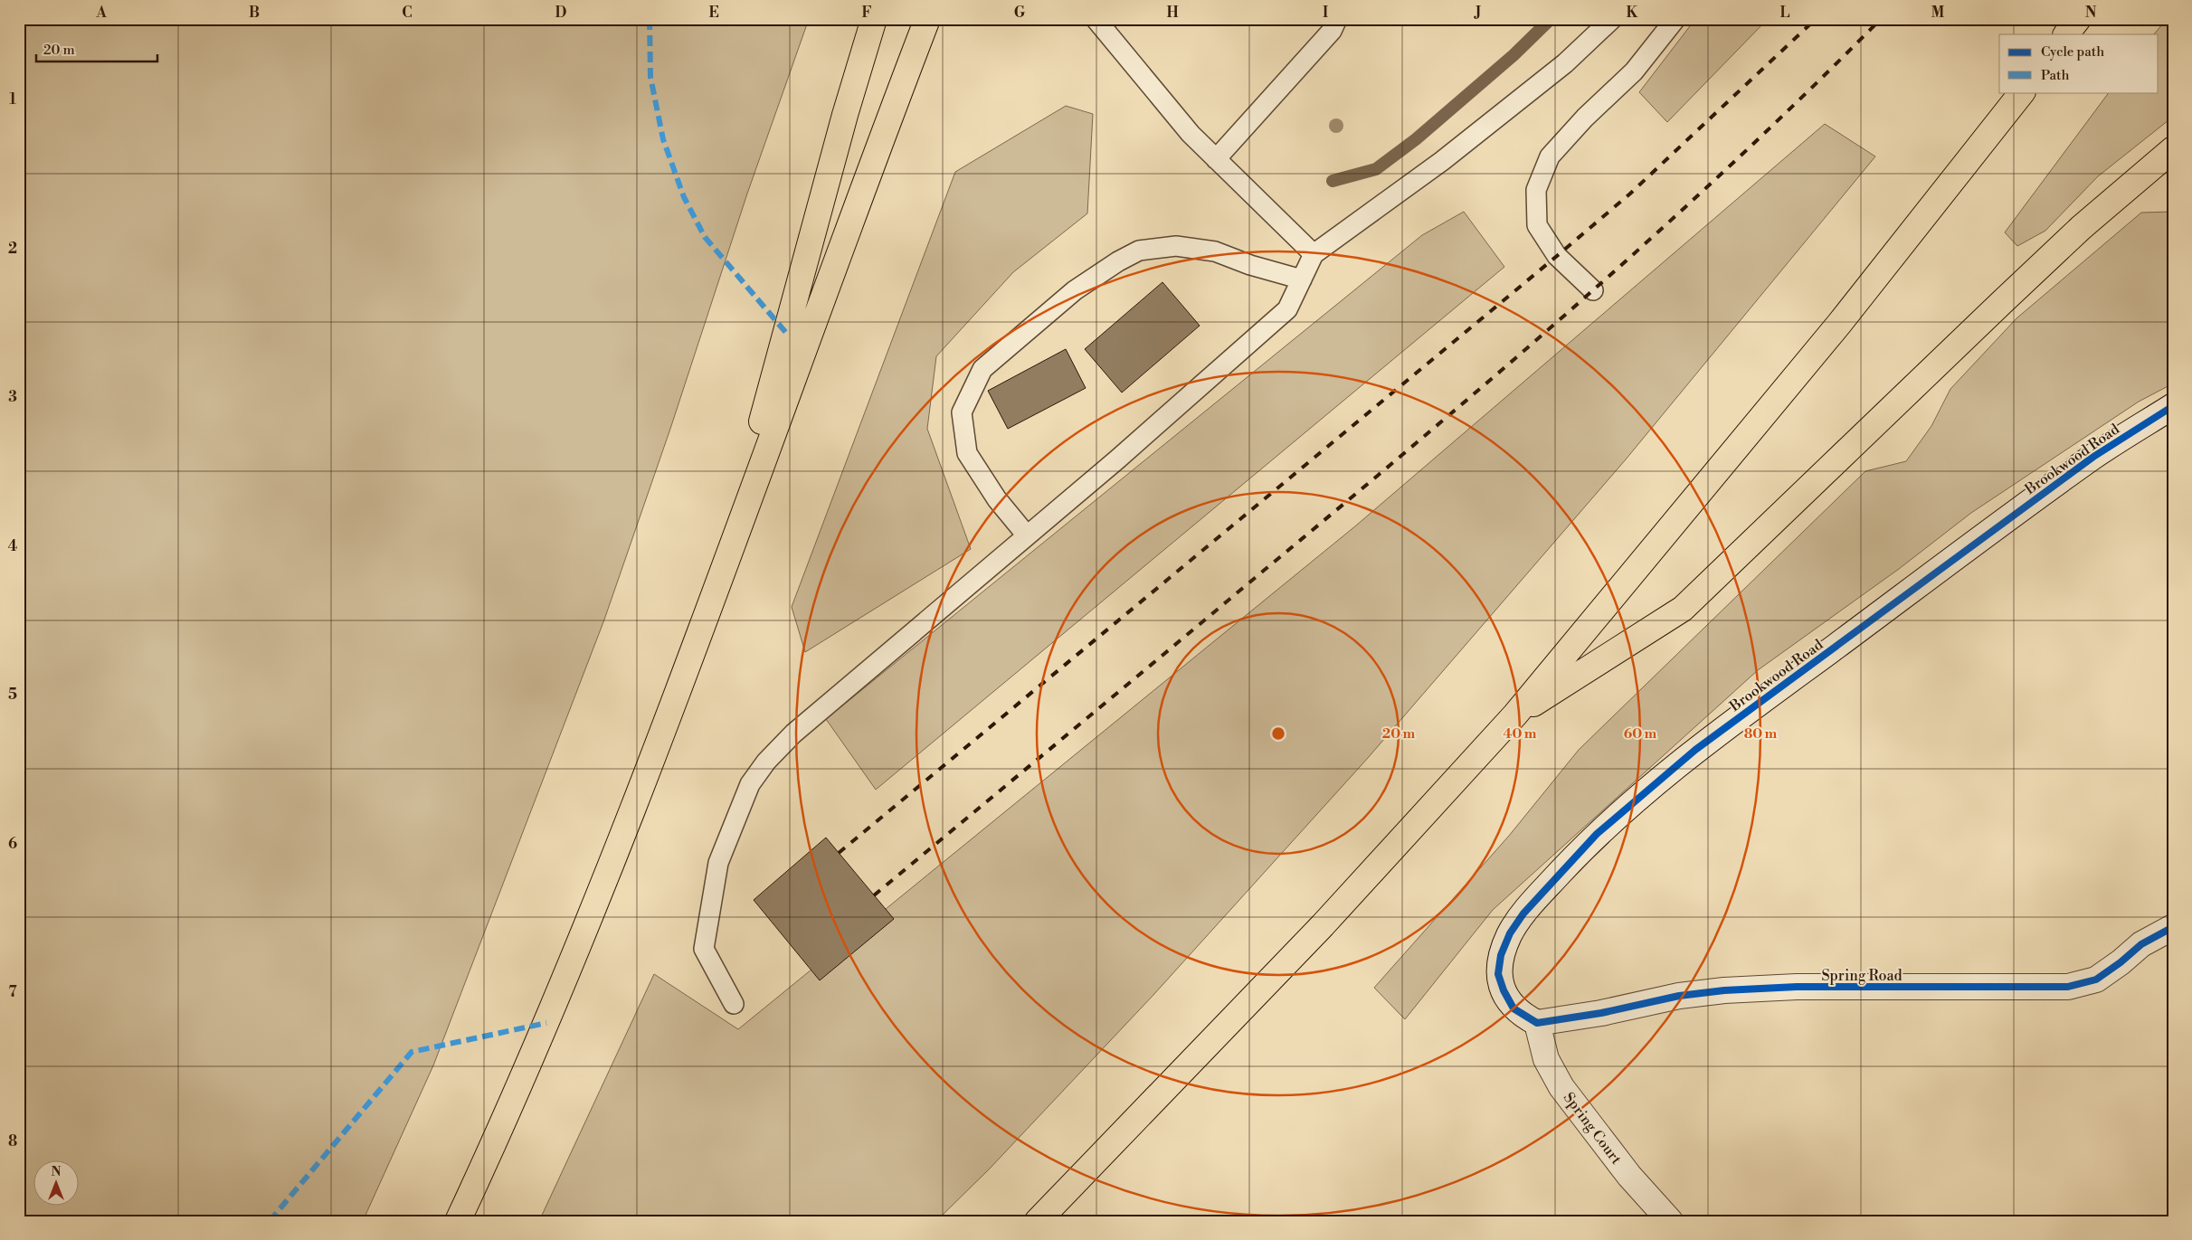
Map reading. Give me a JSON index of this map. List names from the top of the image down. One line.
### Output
{"streets":{"street":["Brookwood Road","Spring Road","Spring Court"]},"crossings":[["Brookwood Road","Spring Road"],["Brookwood Road","Spring Court"],["Spring Road","Spring Court"]],"legend":["Cycle path","Path"],"scale_bar":"20 m","north":"top","grid":{"columns":["A","B","C","D","E","F","G","H","I","J","K","L","M","N"],"rows":["1","2","3","4","5","6","7","8"]},"rings":["20 m","40 m","60 m","80 m"]}
